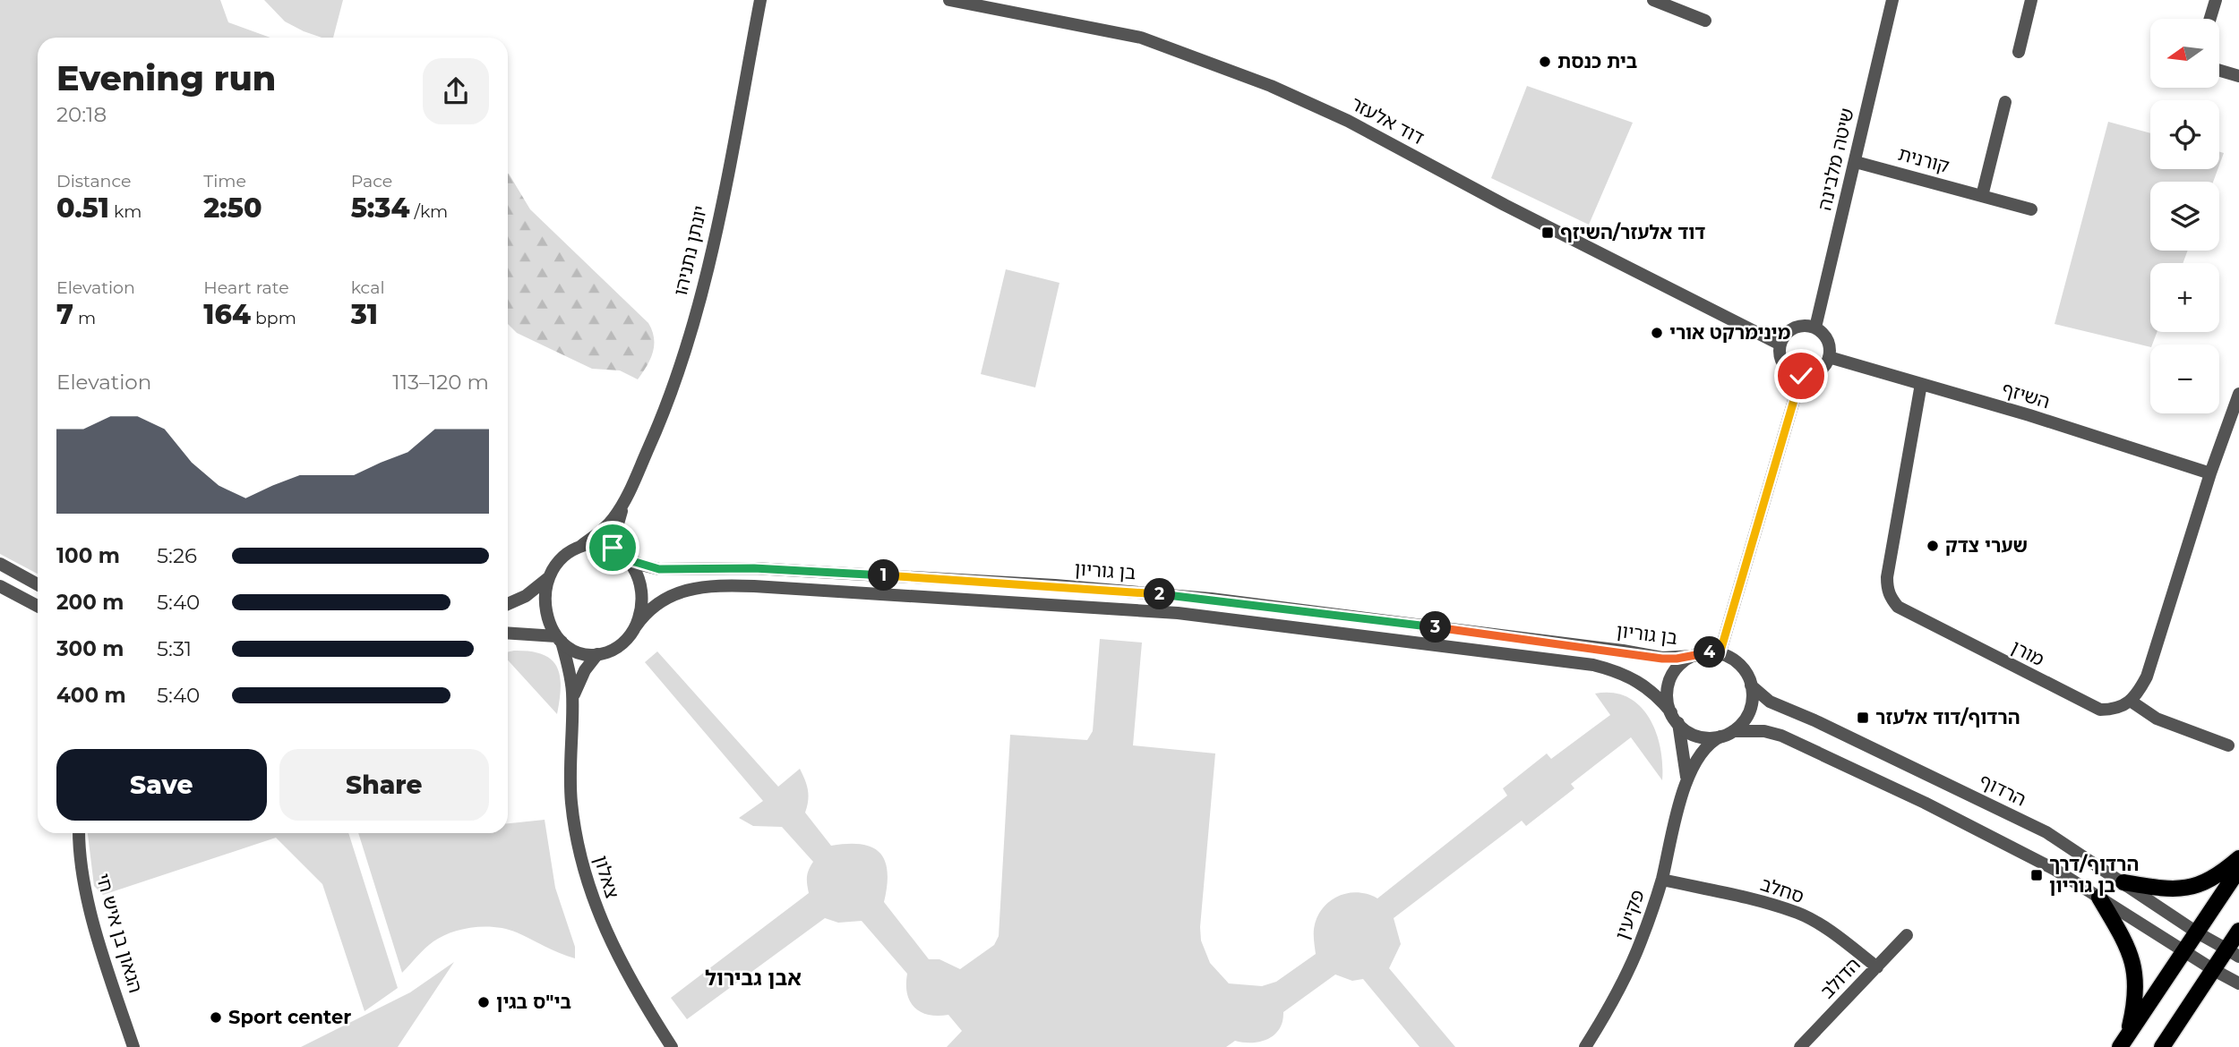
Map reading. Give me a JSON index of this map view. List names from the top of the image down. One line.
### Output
{"streets":{"street":["דוד אלעזר","שיטה מלבינה","קורנית","יונתן נתניהו","השיזף","בן גוריון","מורן","הרדוף","צאלון","סחלב","פקיעין","הגאון בן איש חי","הדולב"]},"crossings":[["דוד אלעזר","שיטה מלבינה"],["דוד אלעזר","השיזף"],["שיטה מלבינה","קורנית"],["שיטה מלבינה","השיזף"],["יונתן נתניהו","בן גוריון"],["יונתן נתניהו","צאלון"],["השיזף","מורן"],["בן גוריון","הרדוף"],["בן גוריון","צאלון"],["בן גוריון","פקיעין"],["הרדוף","פקיעין"],["סחלב","פקיעין"],["סחלב","הדולב"]],"districts":["אבן גבירול"],"places":{"other":["בית כנסת","מינימרקט אורי","שערי צדק","בי\"ס בגין","Sport center"],"transit":["דוד אלעזר/השיזף","הרדוף/דוד אלעזר","הרדוף/דרך בן גוריון"]},"north":"left","page":{"map_buttons":["+","−"],"heading":["Evening run","20:18"],"stats":[["Distance","0.51 km"],["Time","2:50"],["Pace","5:34 /km"],["Elevation","7 m"],["Heart rate","164 bpm"],["kcal","31"]],"chart":["Elevation","113–120 m"],"list":[{"name":"100 m","note":"5:26"},{"name":"200 m","note":"5:40"},{"name":"300 m","note":"5:31"},{"name":"400 m","note":"5:40"}],"pins":["1","2","3","4"],"buttons":["Save","Share"]}}
